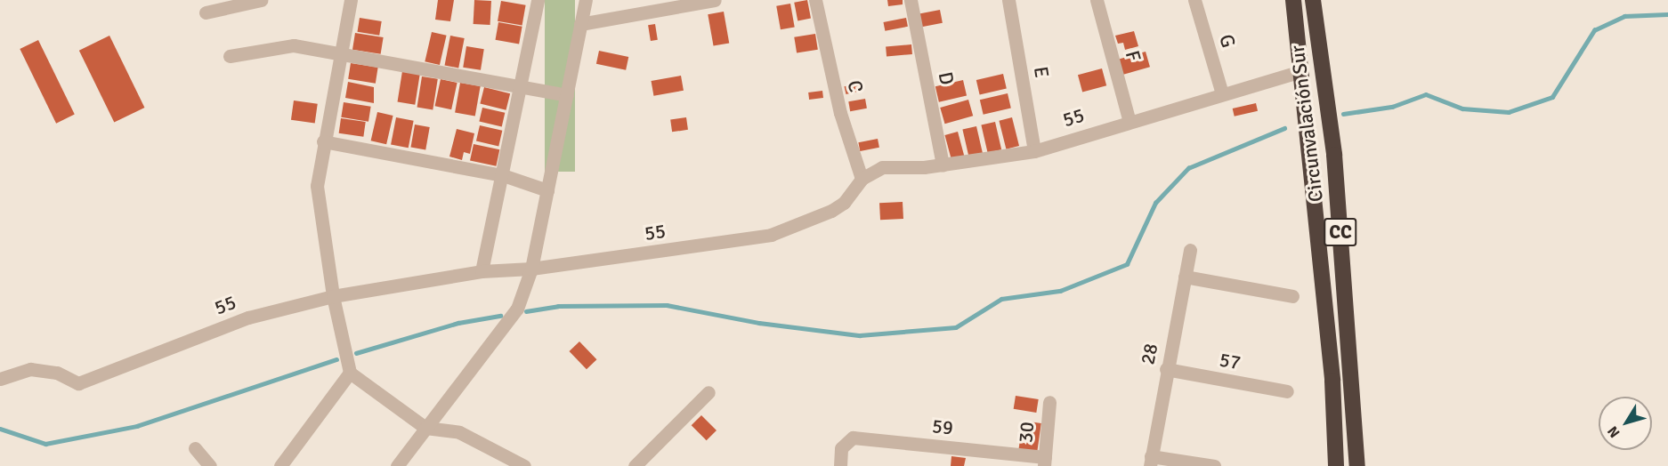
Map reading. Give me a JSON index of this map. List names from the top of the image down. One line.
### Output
{"streets":{"highway":["Circunvalación Sur","CC"],"street":["G","F","E","D","C","55","28","57","59","30"]},"crossings":[["G","55"],["F","55"],["E","55"],["D","55"],["C","55"],["55","Circunvalación Sur"],["28","57"],["59","30"]],"north":"bottom left"}
